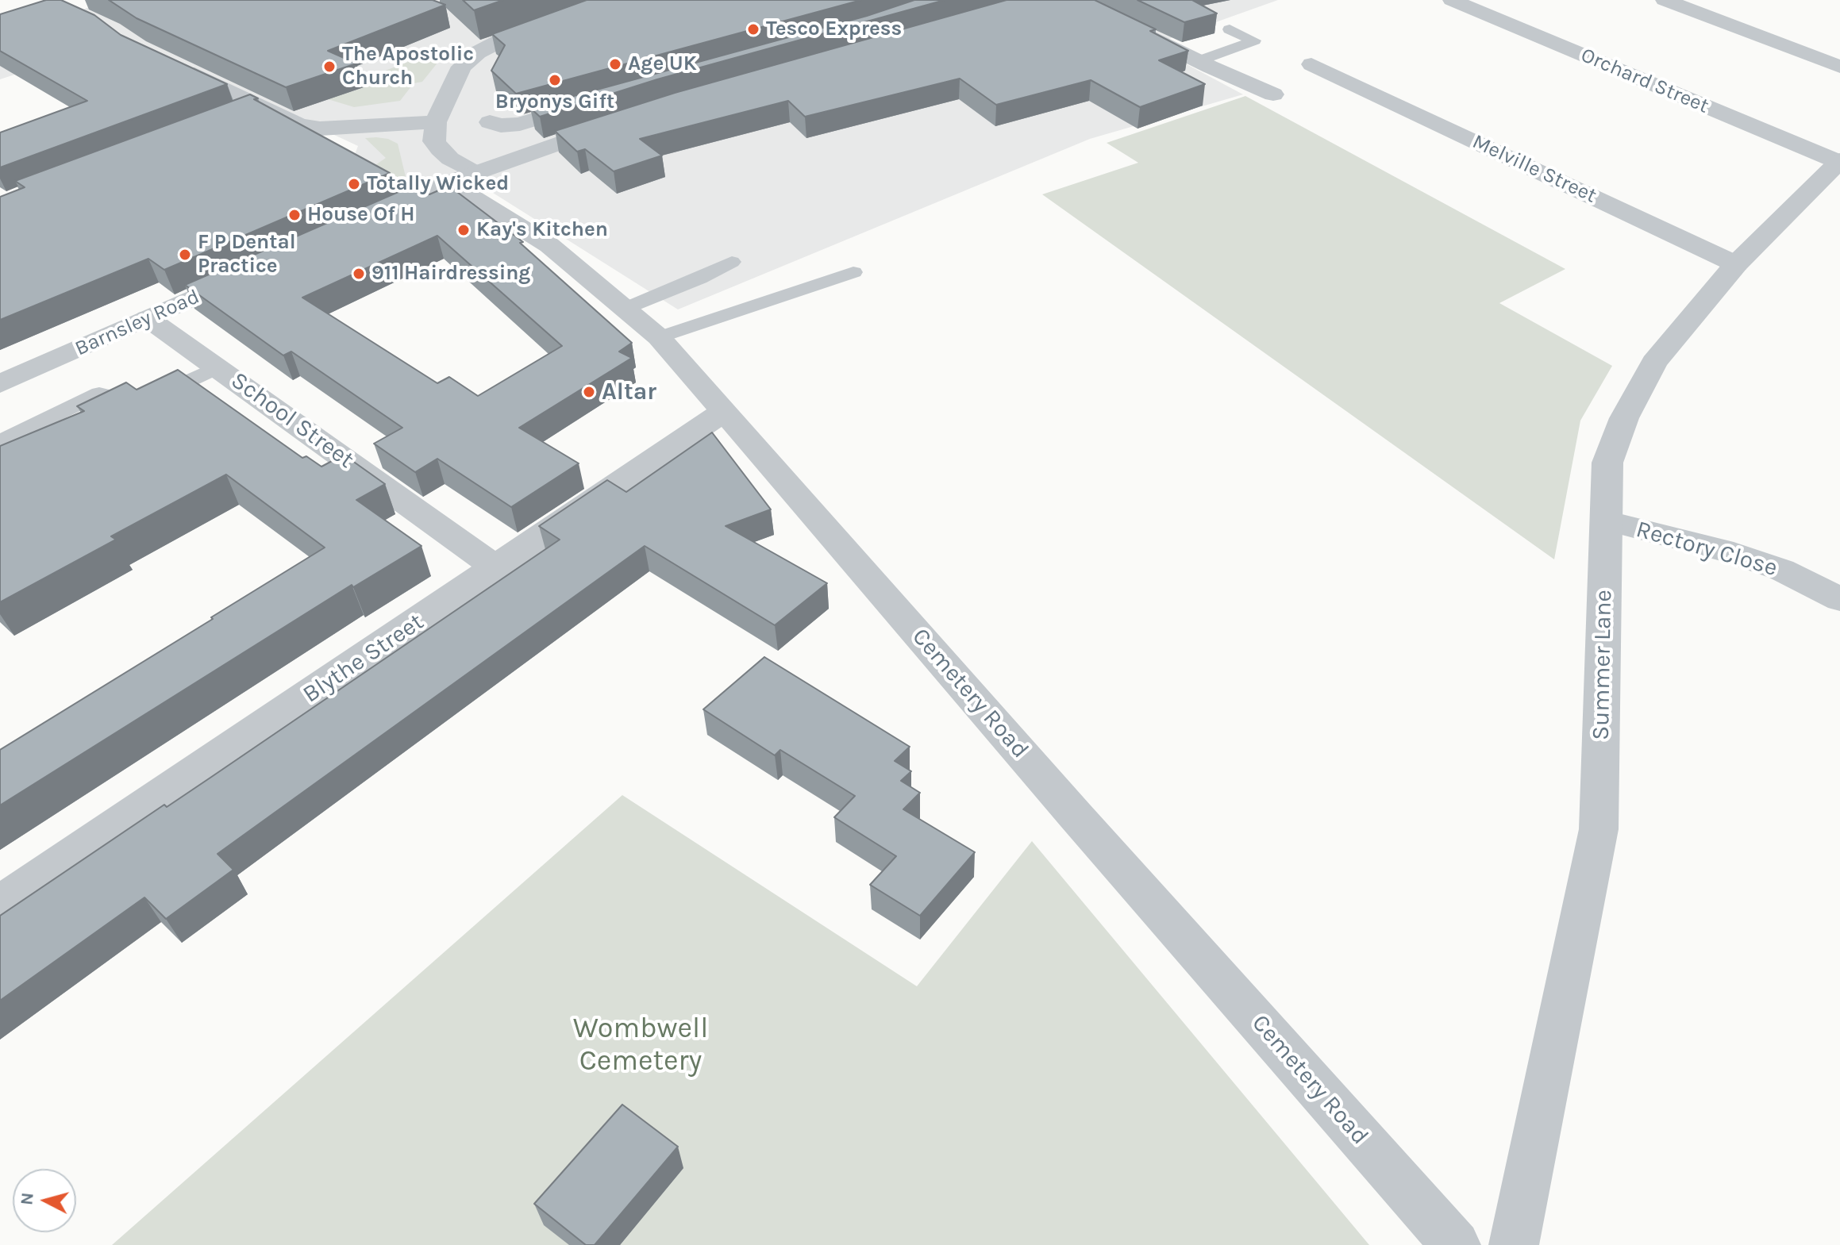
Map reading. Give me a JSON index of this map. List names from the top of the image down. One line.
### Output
{"streets":{"street":["Orchard Street","Melville Street","Barnsley Road","School Street","Rectory Close","Blythe Street","Summer Lane","Cemetery Road"]},"crossings":[["Orchard Street","Summer Lane"],["Melville Street","Summer Lane"],["Barnsley Road","School Street"],["School Street","Blythe Street"],["Rectory Close","Summer Lane"],["Blythe Street","Cemetery Road"]],"parks":["Wombwell Cemetery"],"places":["Tesco Express","Age UK","The Apostolic Church","Bryonys Gift","Totally Wicked","House Of H","Kay's Kitchen","F P Dental Practice","911 Hairdressing","Altar"],"north":"left"}
